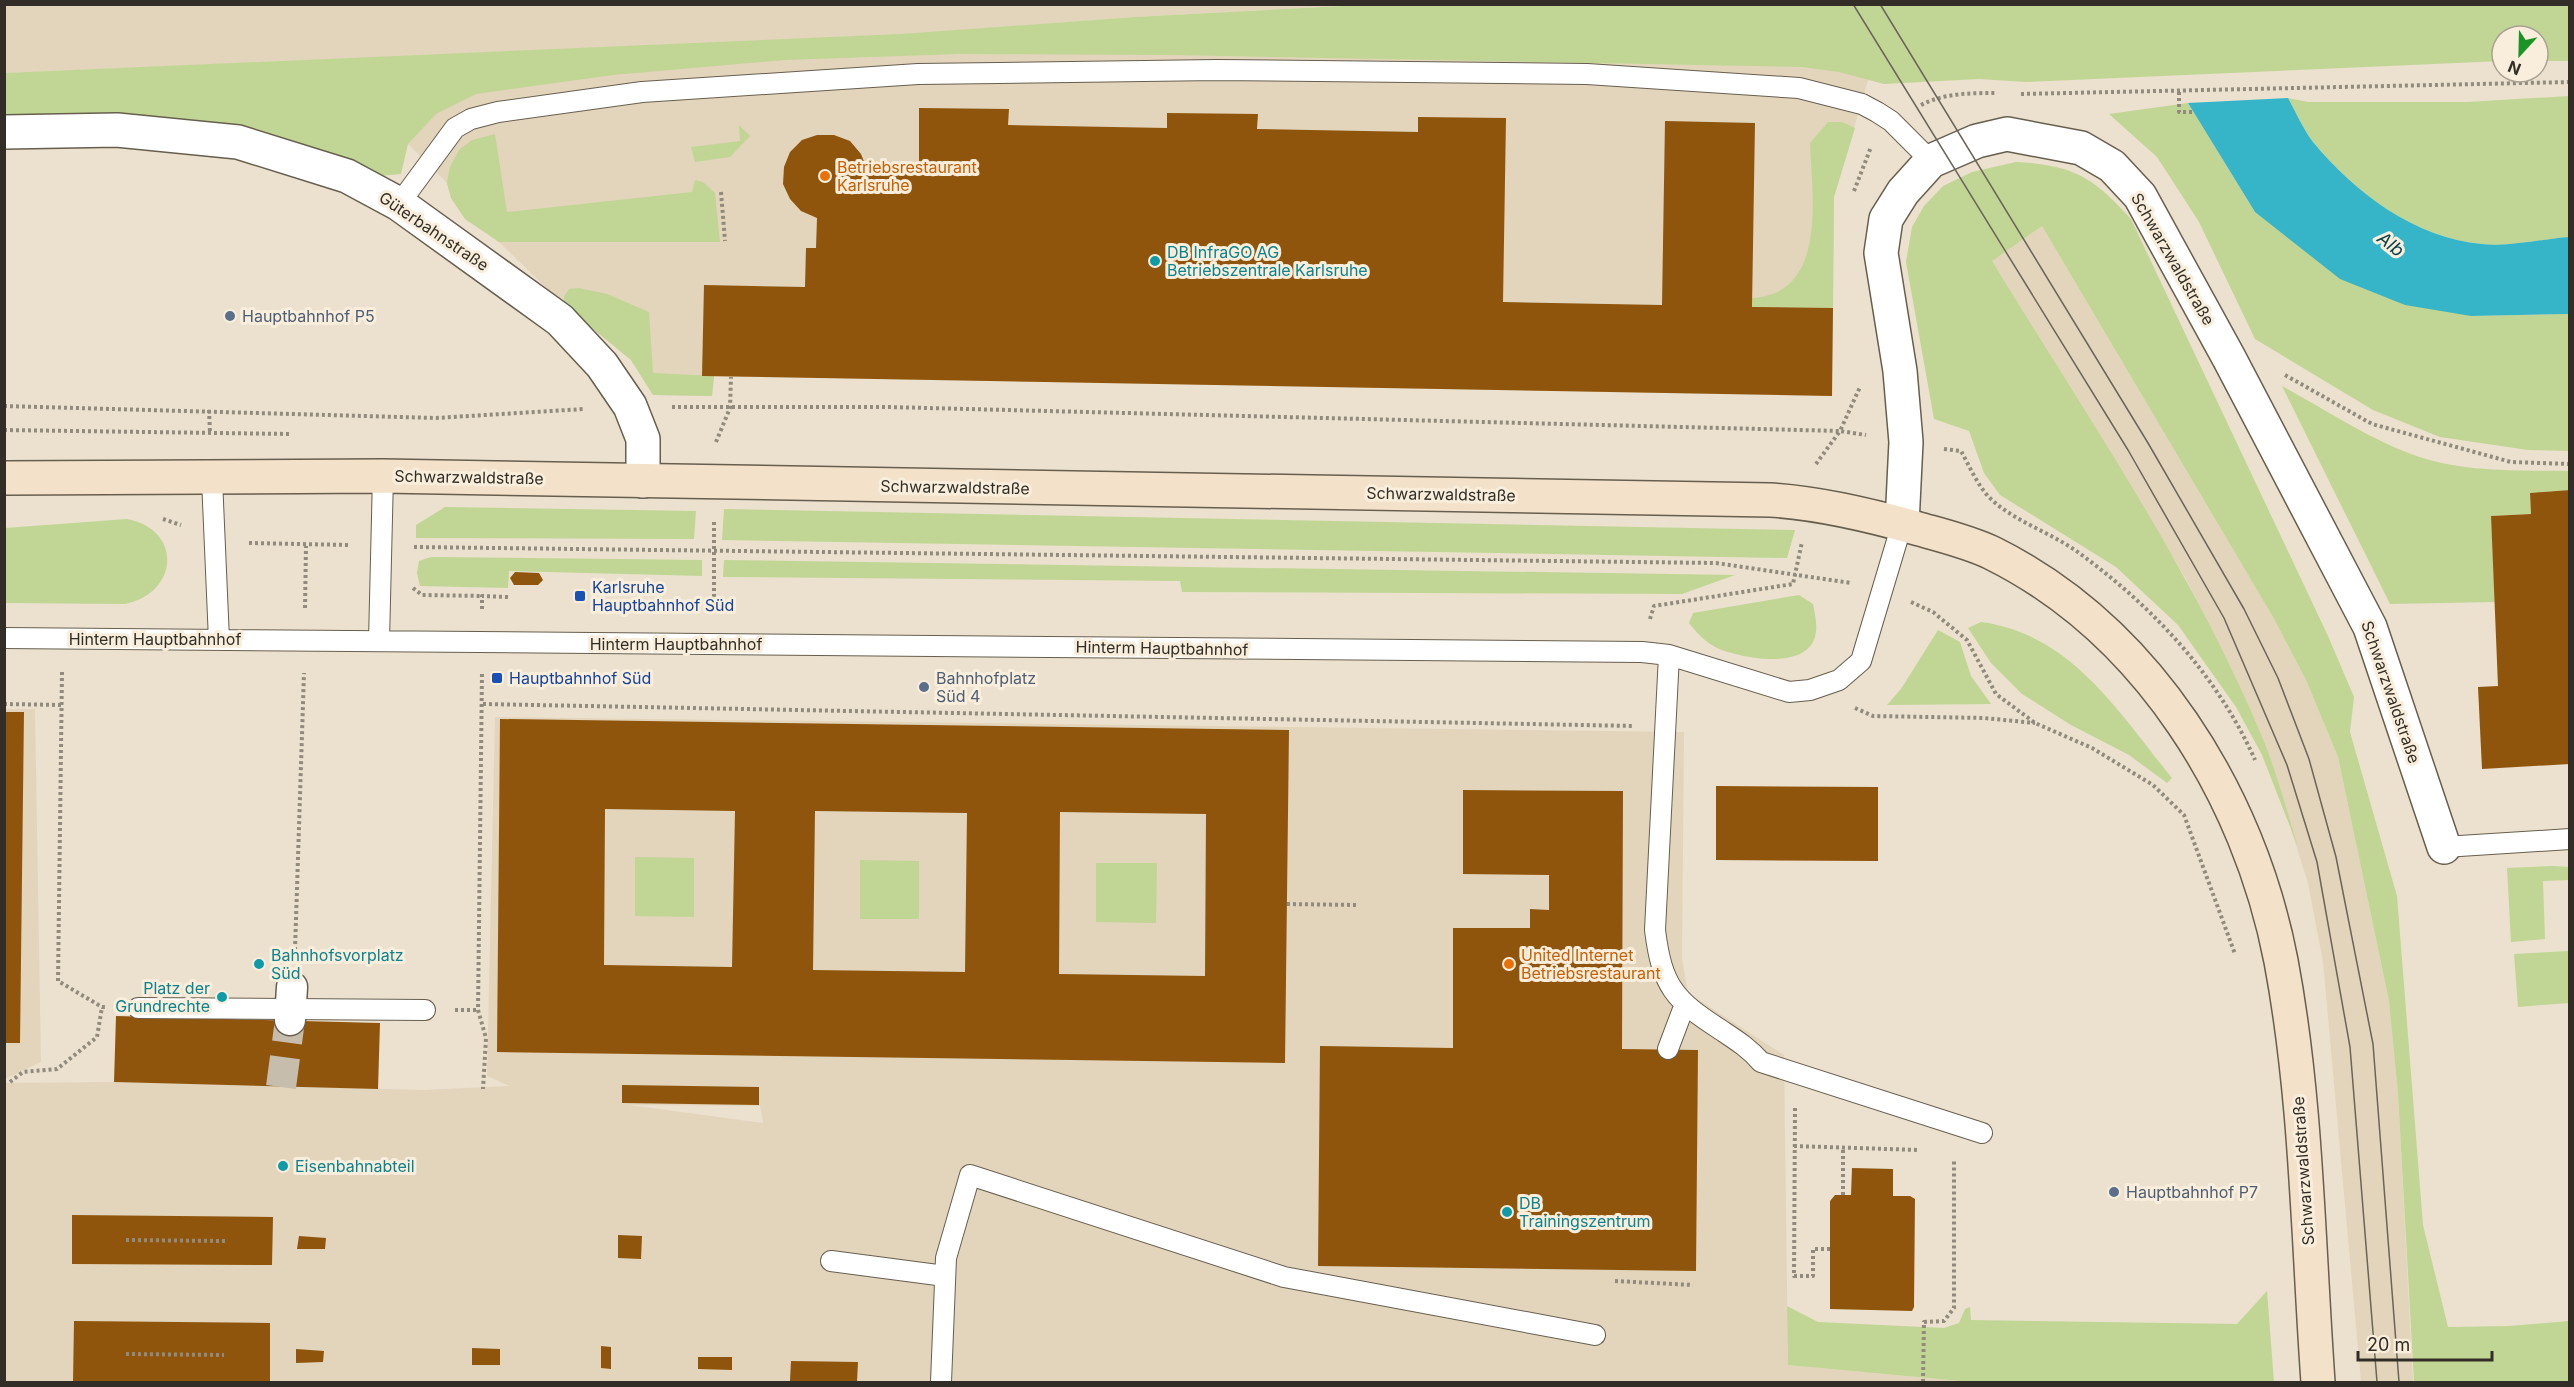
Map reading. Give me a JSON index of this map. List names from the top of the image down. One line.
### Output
{"streets":{"main road":["Schwarzwaldstraße"],"street":["Güterbahnstraße"],"lane":["Hinterm Hauptbahnhof"]},"crossings":[["Güterbahnstraße","Schwarzwaldstraße"],["Schwarzwaldstraße","Hinterm Hauptbahnhof"]],"water":["Alb"],"places":{"other":["Betriebsrestaurant Karlsruhe","DB InfraGO AG Betriebszentrale Karlsruhe","Hauptbahnhof P5","Bahnhofplatz Süd 4","Bahnhofsvorplatz Süd","United Internet Betriebsrestaurant","Platz der Grundrechte","Eisenbahnabteil","Hauptbahnhof P7","DB Trainingszentrum"],"transit":["Karlsruhe Hauptbahnhof Süd","Hauptbahnhof Süd"]},"scale_bar":"20 m","north":"bottom"}
